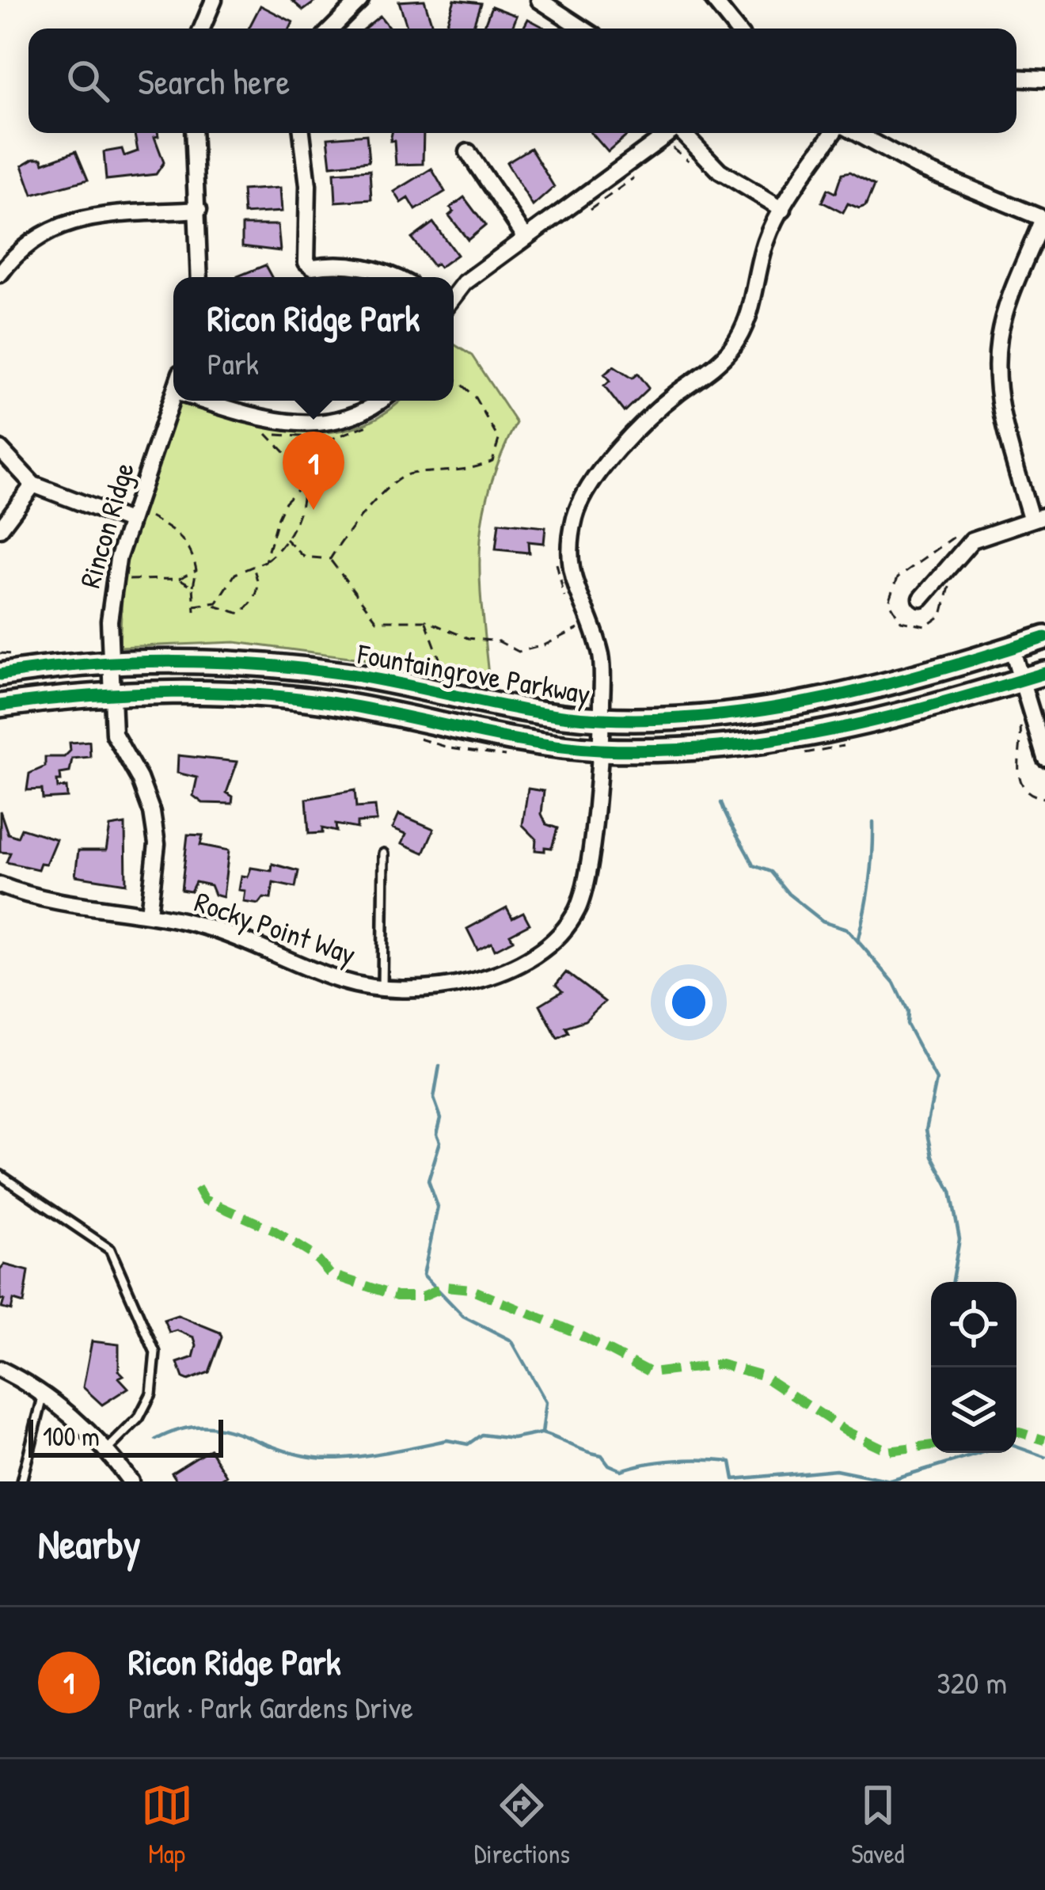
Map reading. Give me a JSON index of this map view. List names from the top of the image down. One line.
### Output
{"streets":{"main road":["Fountaingrove Parkway"],"street":["Rincon Ridge","Rocky Point Way"]},"crossings":[["Rincon Ridge","Fountaingrove Parkway"],["Rincon Ridge","Rocky Point Way"],["Fountaingrove Parkway","Rocky Point Way"]],"scale_bar":"100 m","page":{"search":"Search here","popup":["Ricon Ridge Park","Park"],"pins":"1","scale":"100 m","heading":"Nearby","list":[{"mark":"1","name":"Ricon Ridge Park","note":"Park · Park Gardens Drive","value":"320 m"}],"nav":["Map","Directions","Saved"]}}
